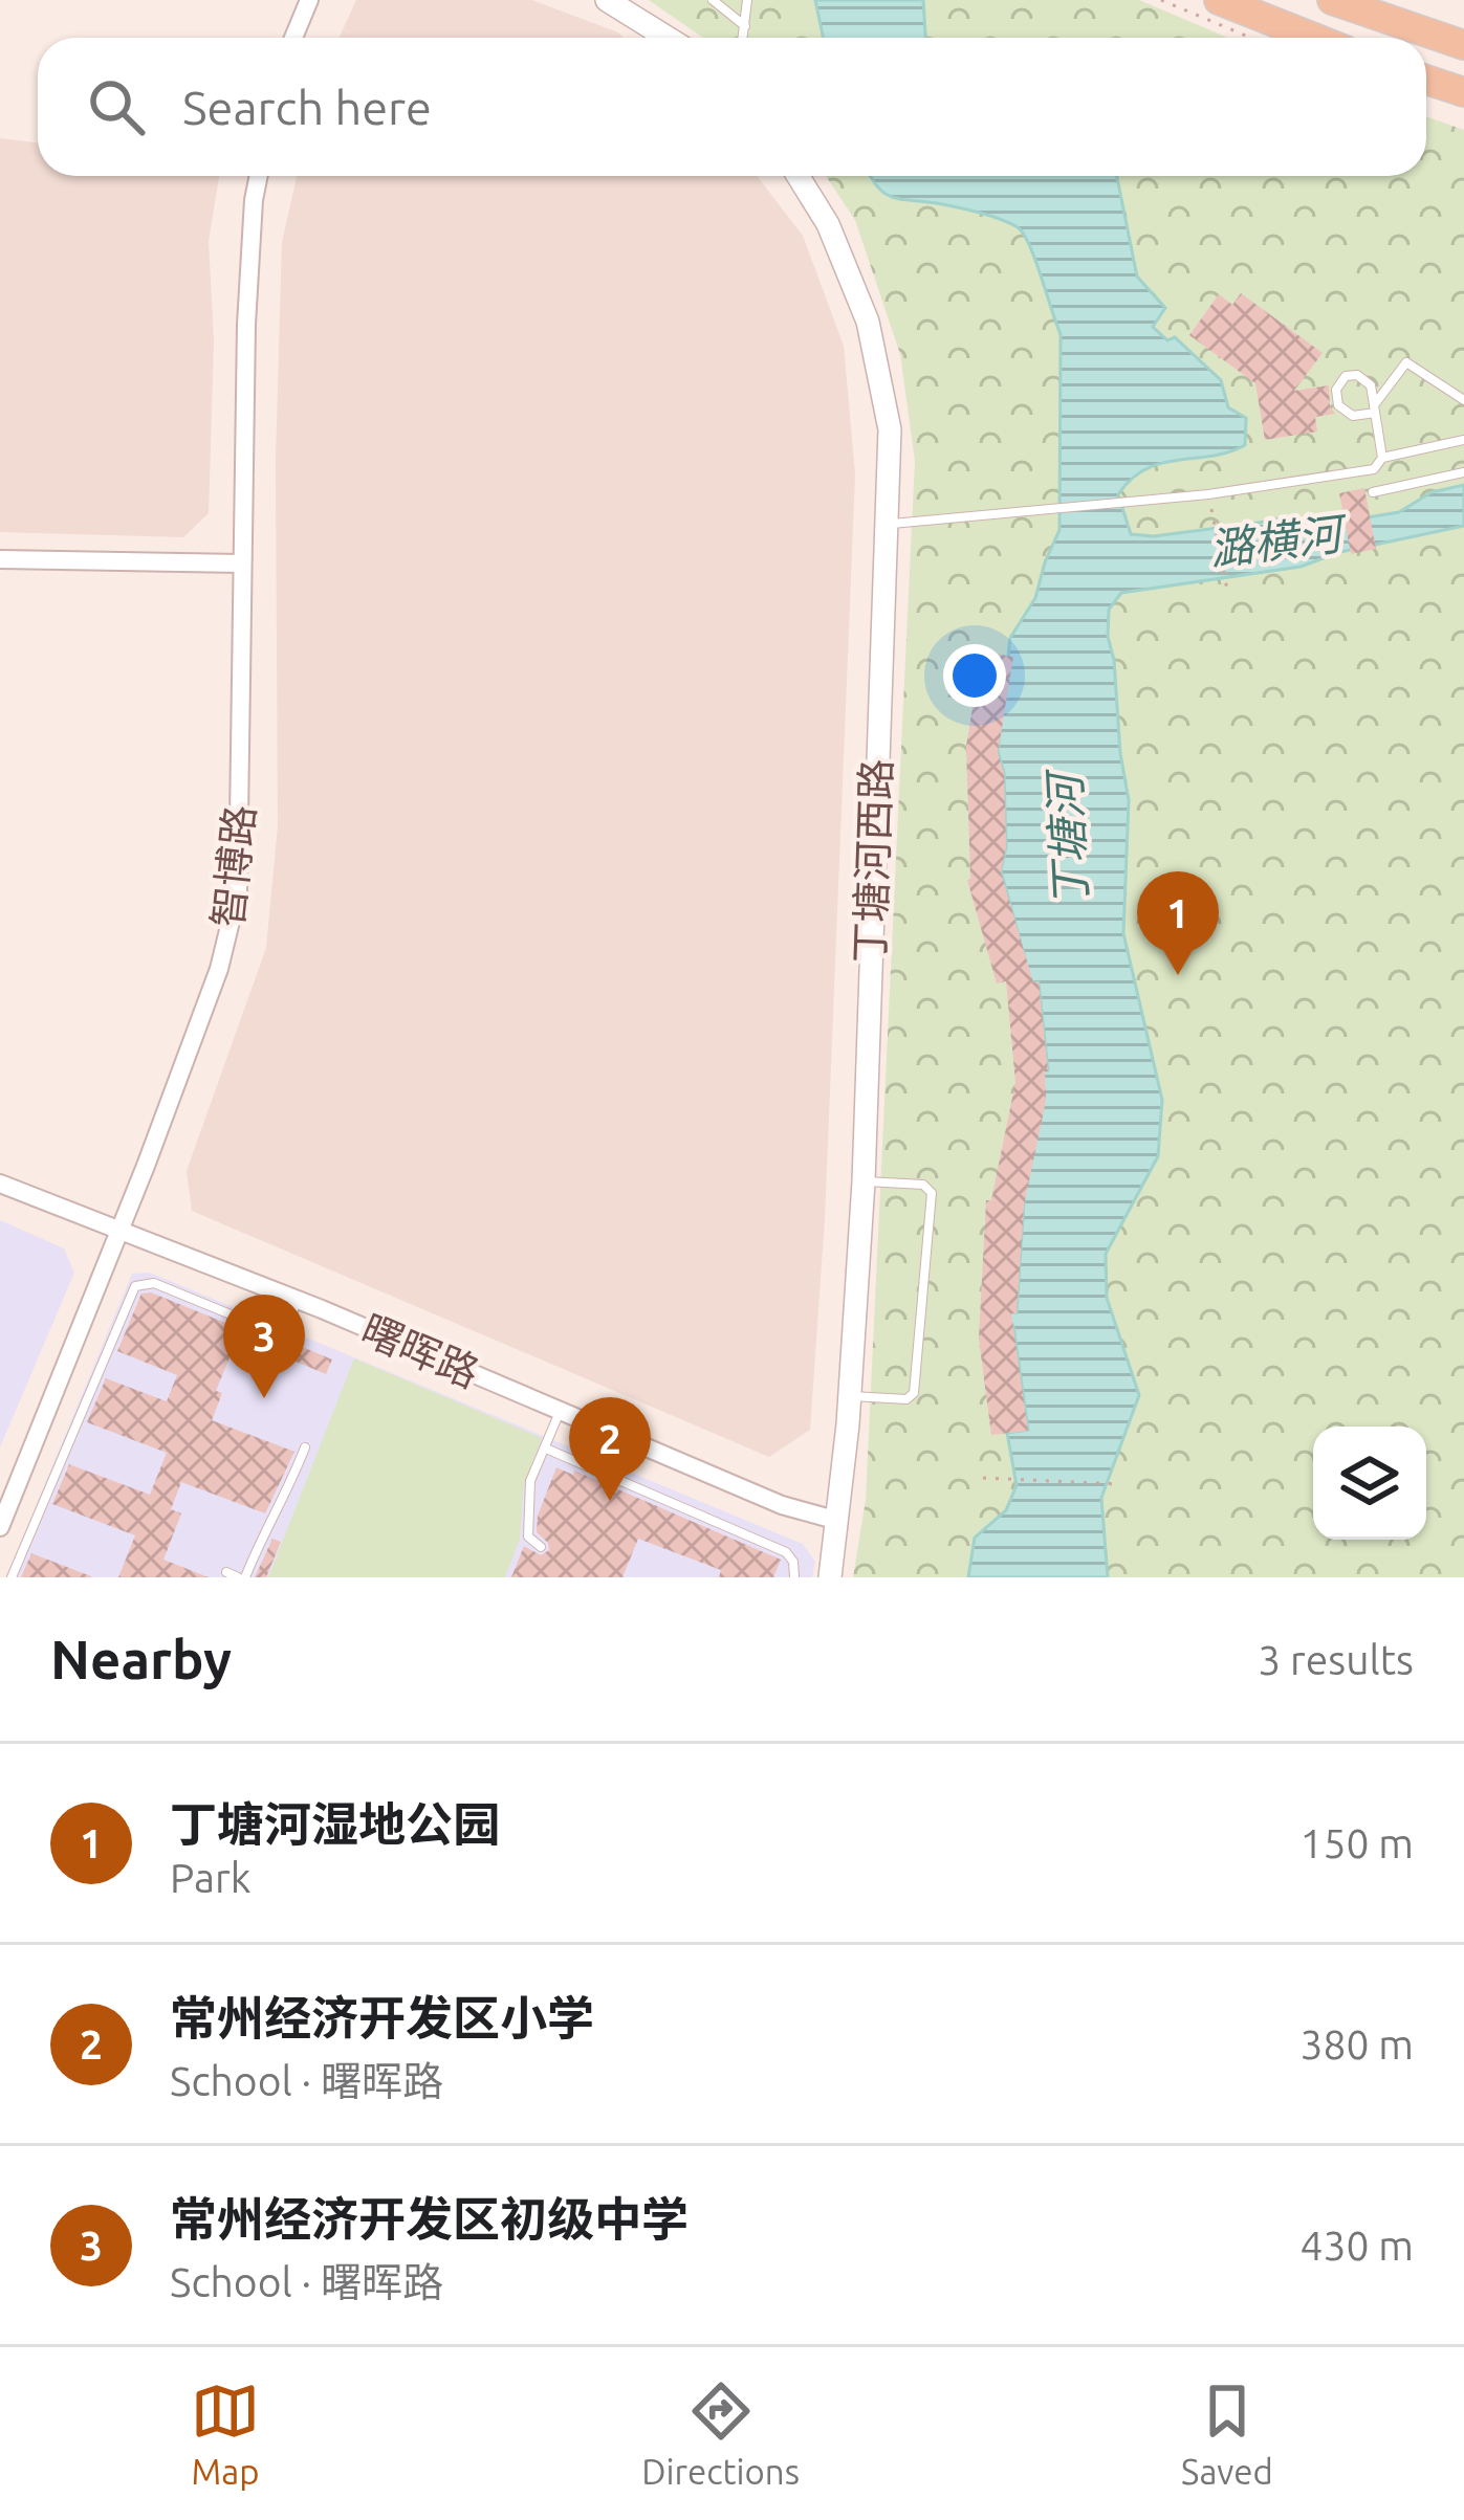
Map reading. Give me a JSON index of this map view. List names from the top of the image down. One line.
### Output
{"streets":{"street":["丁塘河西路","智博路","曙晖路"]},"crossings":[["丁塘河西路","曙晖路"],["智博路","曙晖路"]],"water":["潞横河","丁塘河"],"page":{"search":"Search here","pins":["1","3","2"],"heading":["Nearby","3 results"],"list":[{"mark":"1","name":"丁塘河湿地公园","note":"Park","value":"150 m"},{"mark":"2","name":"常州经济开发区小学","note":"School · 曙晖路","value":"380 m"},{"mark":"3","name":"常州经济开发区初级中学","note":"School · 曙晖路","value":"430 m"}],"nav":["Map","Directions","Saved"]}}
